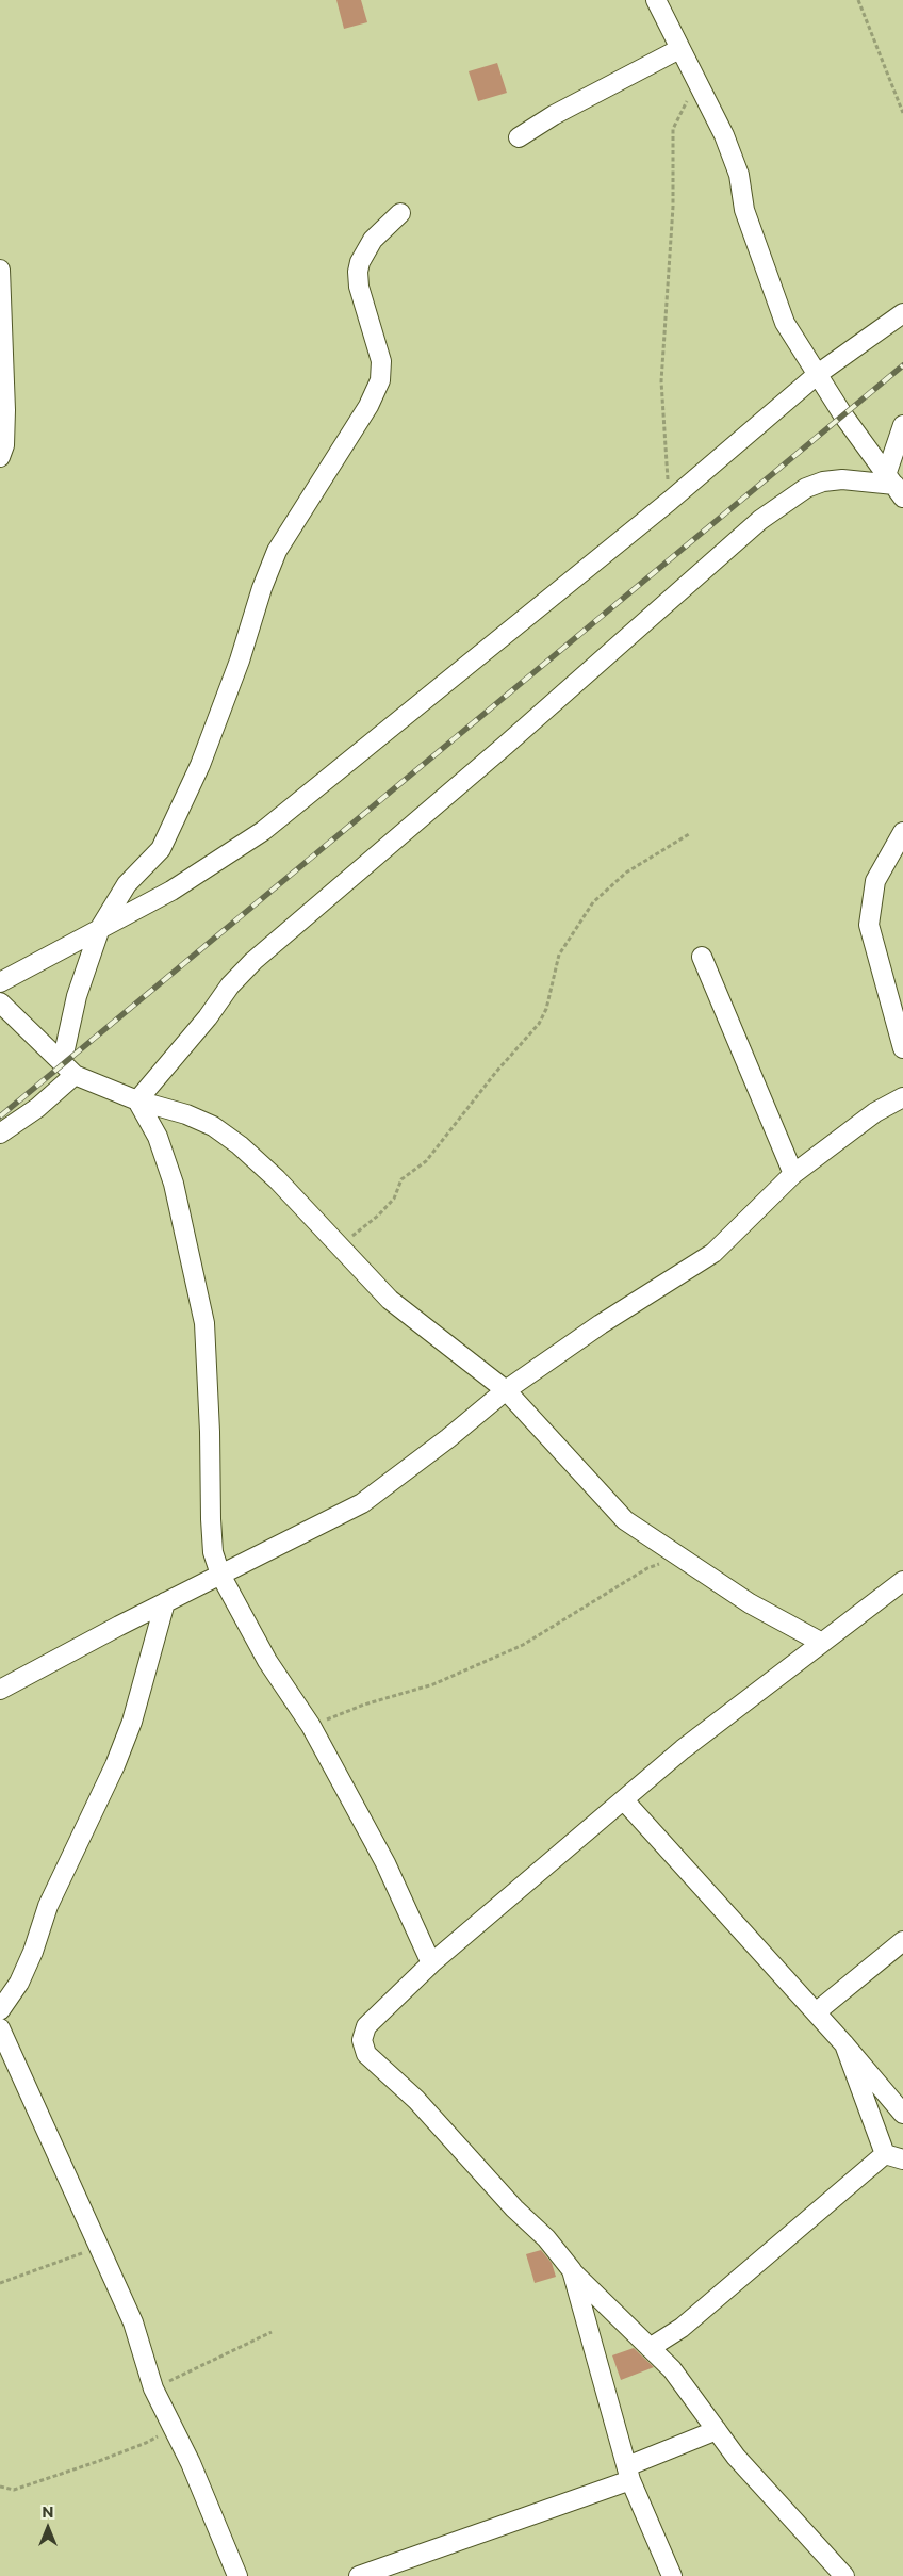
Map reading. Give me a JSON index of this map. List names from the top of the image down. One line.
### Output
{"north":"top"}
